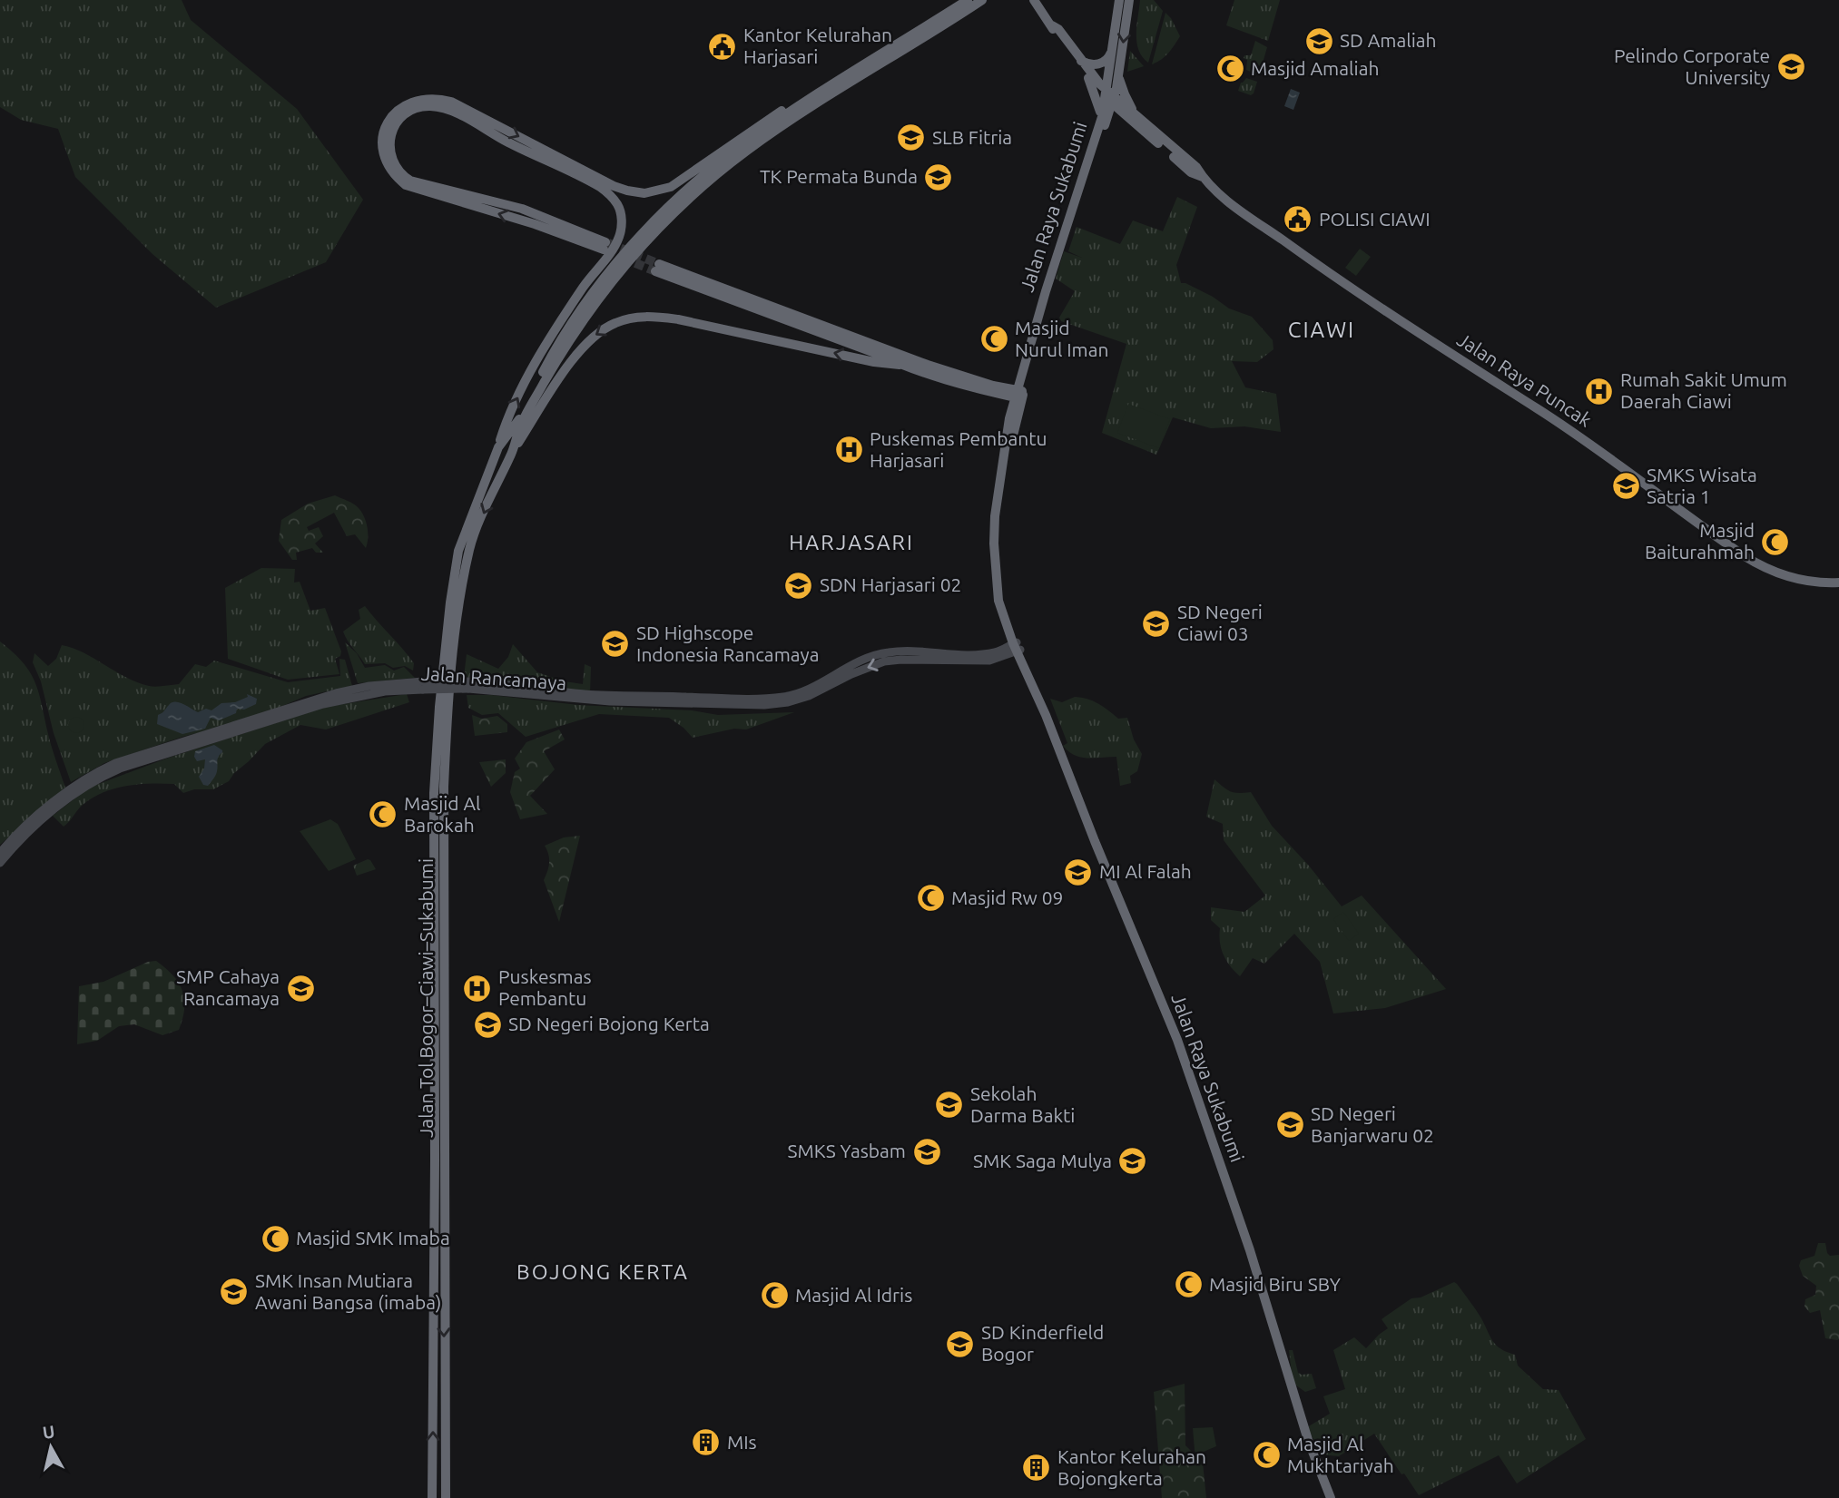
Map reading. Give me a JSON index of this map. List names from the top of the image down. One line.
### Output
{"streets":{"highway":["Jalan Raya Sukabumi","Jalan Raya Puncak","Jalan Tol Bogor–Ciawi–Sukabumi"],"street":["Jalan Rancamaya"]},"crossings":[["Jalan Raya Sukabumi","Jalan Raya Puncak"],["Jalan Raya Sukabumi","Jalan Rancamaya"]],"districts":["CIAWI","HARJASARI","BOJONG KERTA"],"places":{"school or university":["SD Amaliah","Pelindo Corporate University","SLB Fitria","TK Permata Bunda","SMKS Wisata Satria 1","SDN Harjasari 02","SD Negeri Ciawi 03","SD Highscope Indonesia Rancamaya","MI Al Falah","SMP Cahaya Rancamaya","SD Negeri Bojong Kerta","Sekolah Darma Bakti","SD Negeri Banjarwaru 02","SMKS Yasbam","SMK Saga Mulya","SMK Insan Mutiara Awani Bangsa (imaba)","SD Kinderfield Bogor"],"public building":["Kantor Kelurahan Harjasari","POLISI CIAWI"],"mosque":["Masjid Amaliah","Masjid Nurul Iman","Masjid Baiturahmah","Masjid Al Barokah","Masjid Rw 09","Masjid SMK Imaba","Masjid Biru SBY","Masjid Al Idris","Masjid Al Mukhtariyah"],"hospital":["Rumah Sakit Umum Daerah Ciawi","Puskemas Pembantu Harjasari","Puskesmas Pembantu"],"building":["MIs","Kantor Kelurahan Bojongkerta"]},"north":"top"}
